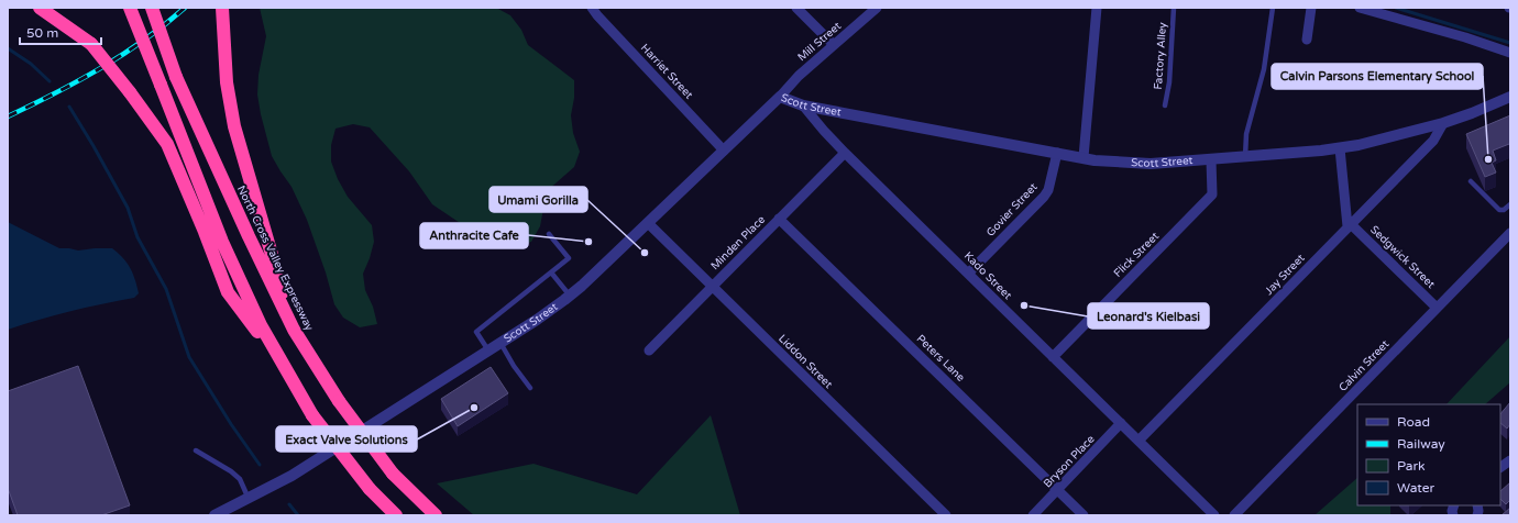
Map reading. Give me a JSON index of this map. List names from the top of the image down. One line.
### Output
{"streets":{"highway":["North Cross Valley Expressway"],"street":["Mill Street","Harriet Street","Scott Street","Govier Street","Minden Place","Flick Street","Sedgwick Street","Jay Street","Kado Street","Peters Lane","Liddon Street","Calvin Street","Bryson Place"],"lane":["Factory Alley"]},"crossings":[["Mill Street","Scott Street"],["Harriet Street","Scott Street"],["Scott Street","Govier Street"],["Scott Street","Flick Street"],["Scott Street","Jay Street"],["Scott Street","Kado Street"],["Scott Street","Liddon Street"],["Govier Street","Kado Street"],["Minden Place","Kado Street"],["Minden Place","Peters Lane"],["Minden Place","Liddon Street"],["Flick Street","Kado Street"],["Sedgwick Street","Jay Street"],["Sedgwick Street","Calvin Street"],["Jay Street","Kado Street"],["Kado Street","Bryson Place"],["Peters Lane","Bryson Place"]],"places":["Calvin Parsons Elementary School","Anthracite Cafe","Umami Gorilla","Leonard's Kielbasi","Exact Valve Solutions"],"legend":["Road","Railway","Park","Water"],"scale_bar":"50 m"}
